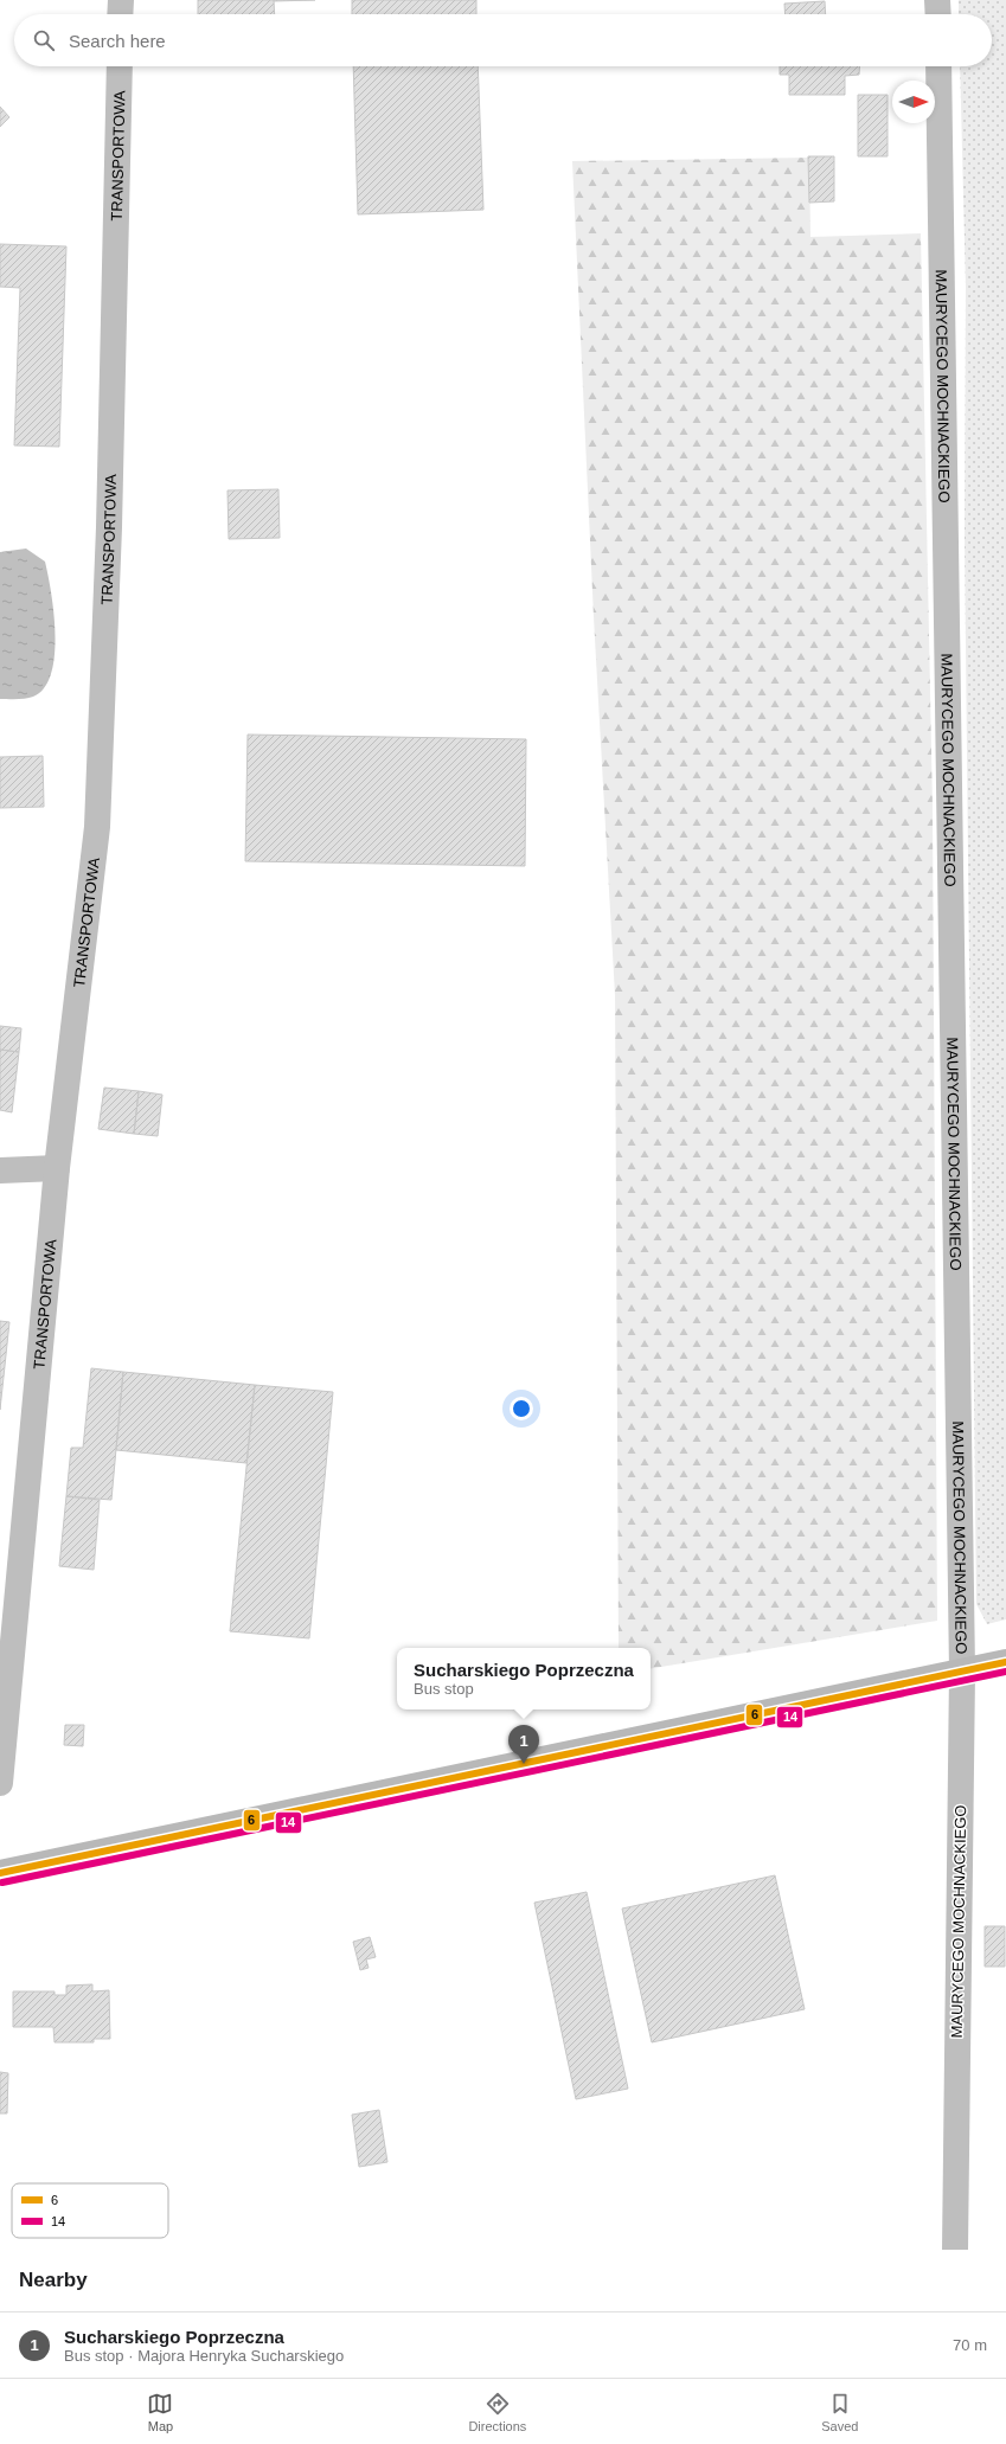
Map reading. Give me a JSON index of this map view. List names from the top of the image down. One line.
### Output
{"streets":{"street":["TRANSPORTOWA","MAURYCEGO MOCHNACKIEGO"]},"lines":["transit line 6","transit line 14"],"legend":["6","14"],"north":"right","page":{"search":"Search here","popup":["Sucharskiego Poprzeczna","Bus stop"],"pins":"1","heading":"Nearby","list":[{"mark":"1","name":"Sucharskiego Poprzeczna","note":"Bus stop · Majora Henryka Sucharskiego","value":"70 m"}],"nav":["Map","Directions","Saved"]}}
